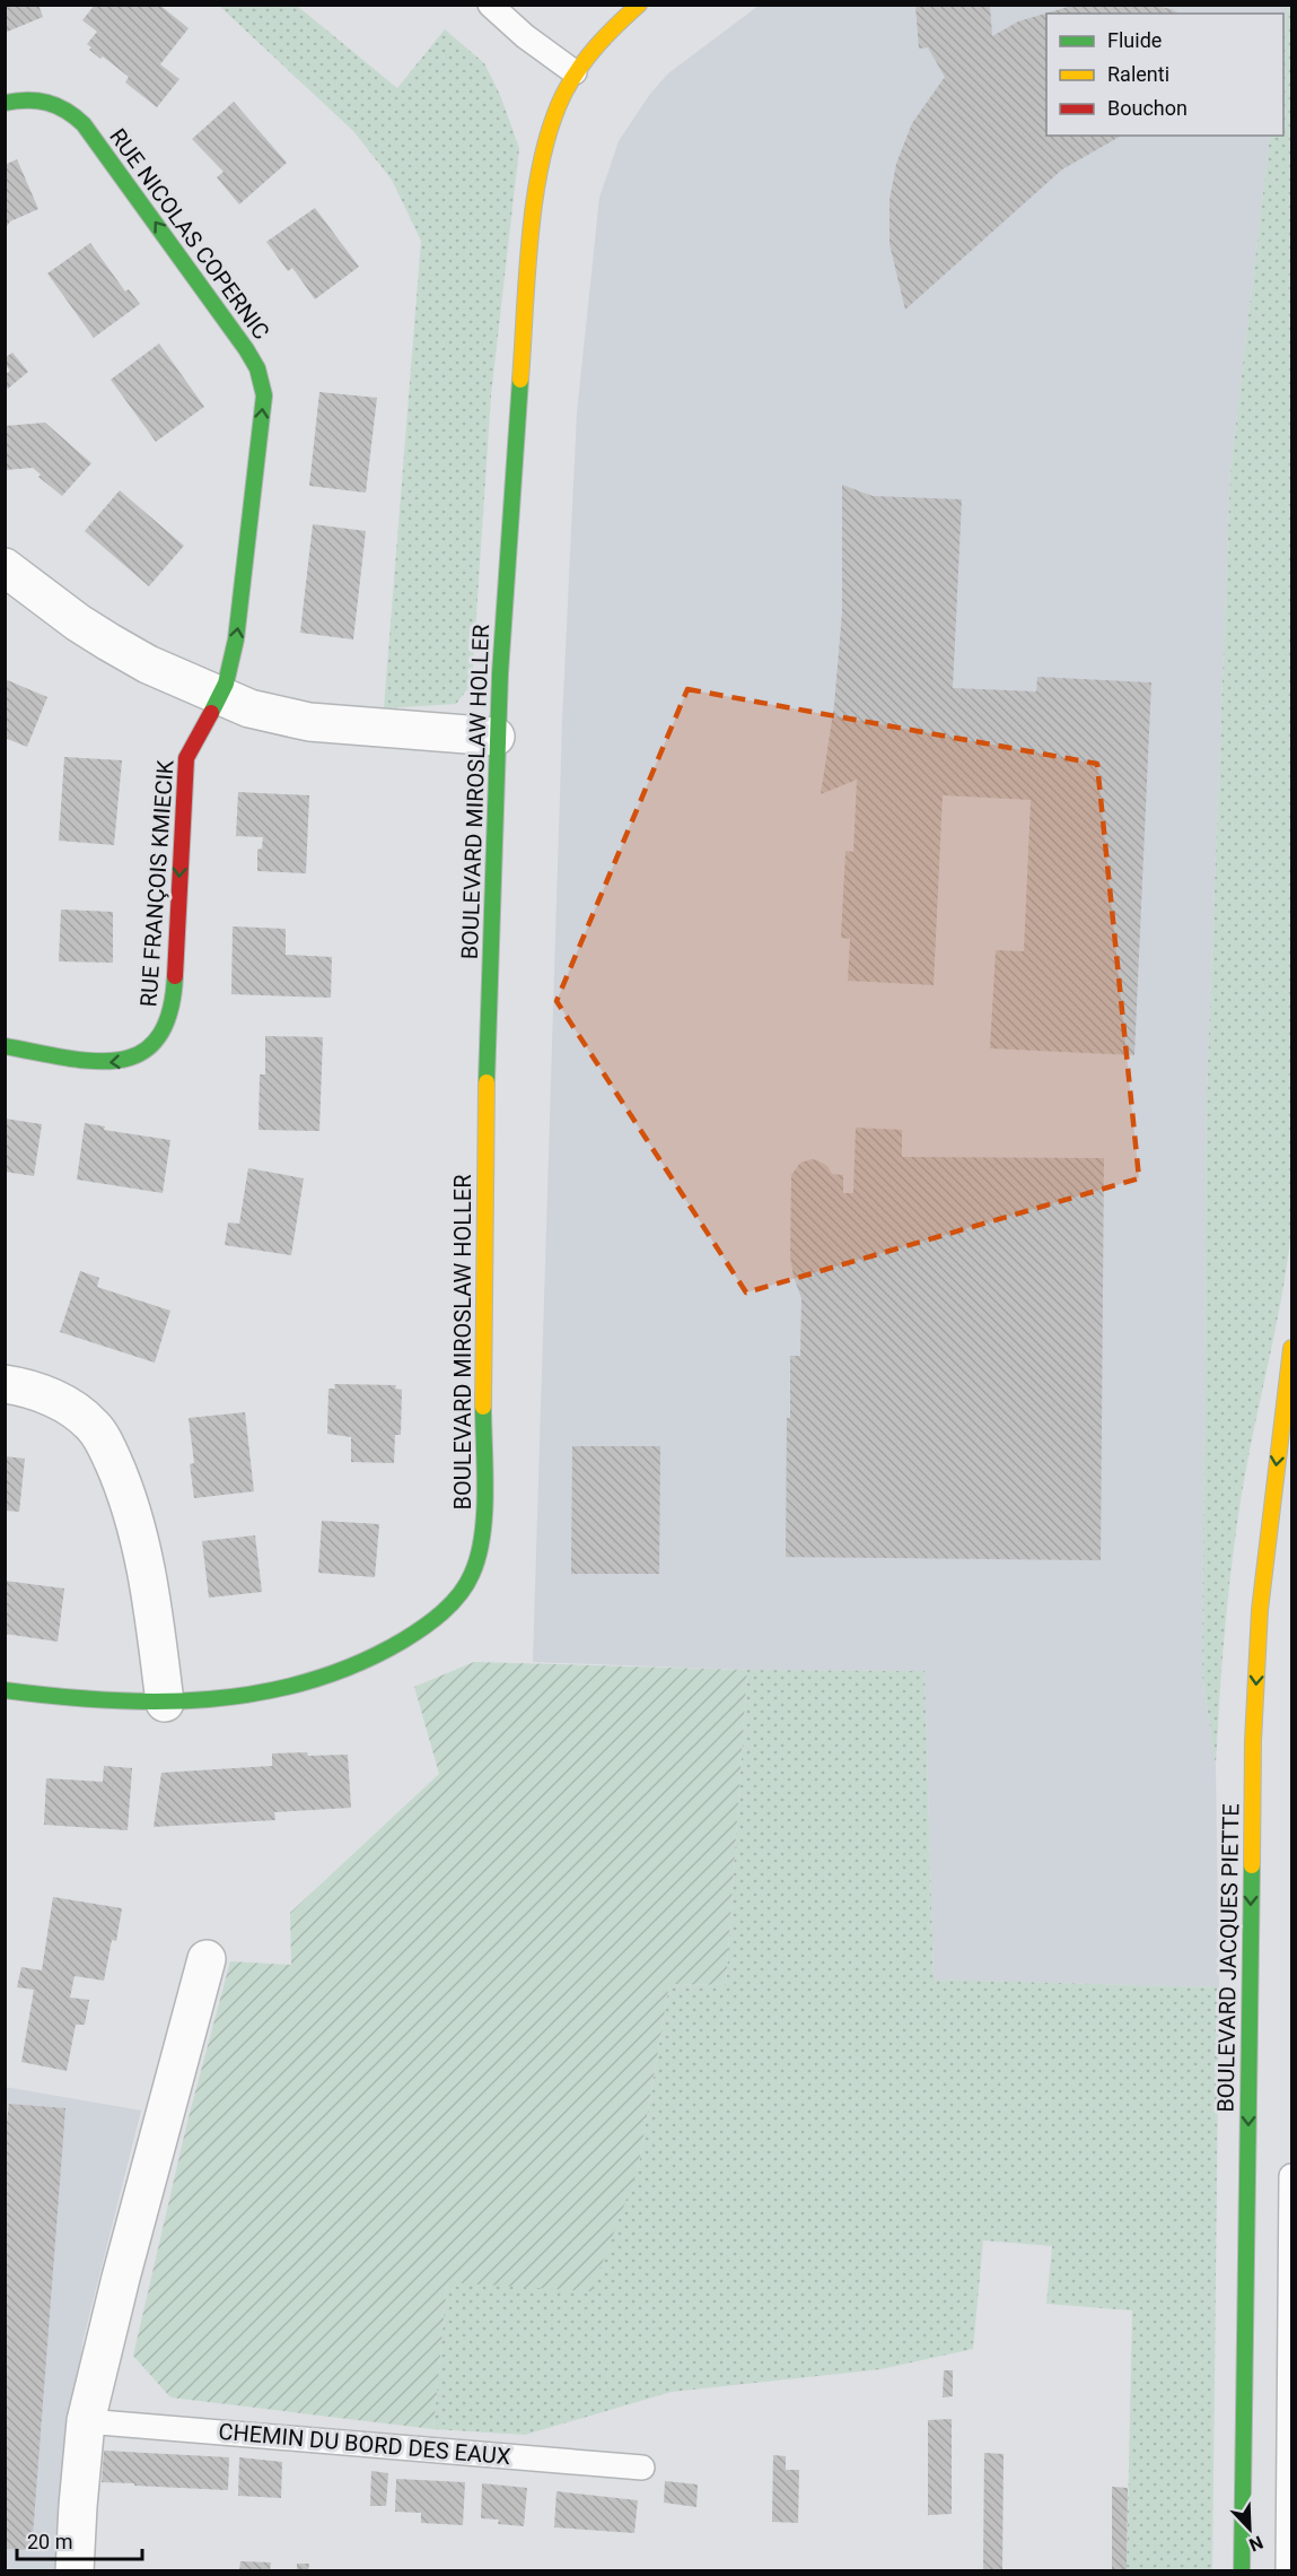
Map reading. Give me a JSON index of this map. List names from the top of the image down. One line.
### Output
{"streets":{"street":["RUE NICOLAS COPERNIC","BOULEVARD MIROSLAW HOLLER","RUE FRANÇOIS KMIECIK","BOULEVARD JACQUES PIETTE"],"lane":["CHEMIN DU BORD DES EAUX"]},"crossings":[["RUE NICOLAS COPERNIC","RUE FRANÇOIS KMIECIK"]],"one_way":["RUE NICOLAS COPERNIC","BOULEVARD JACQUES PIETTE"],"legend":["Fluide","Ralenti","Bouchon"],"scale_bar":"20 m","north":"bottom right"}
